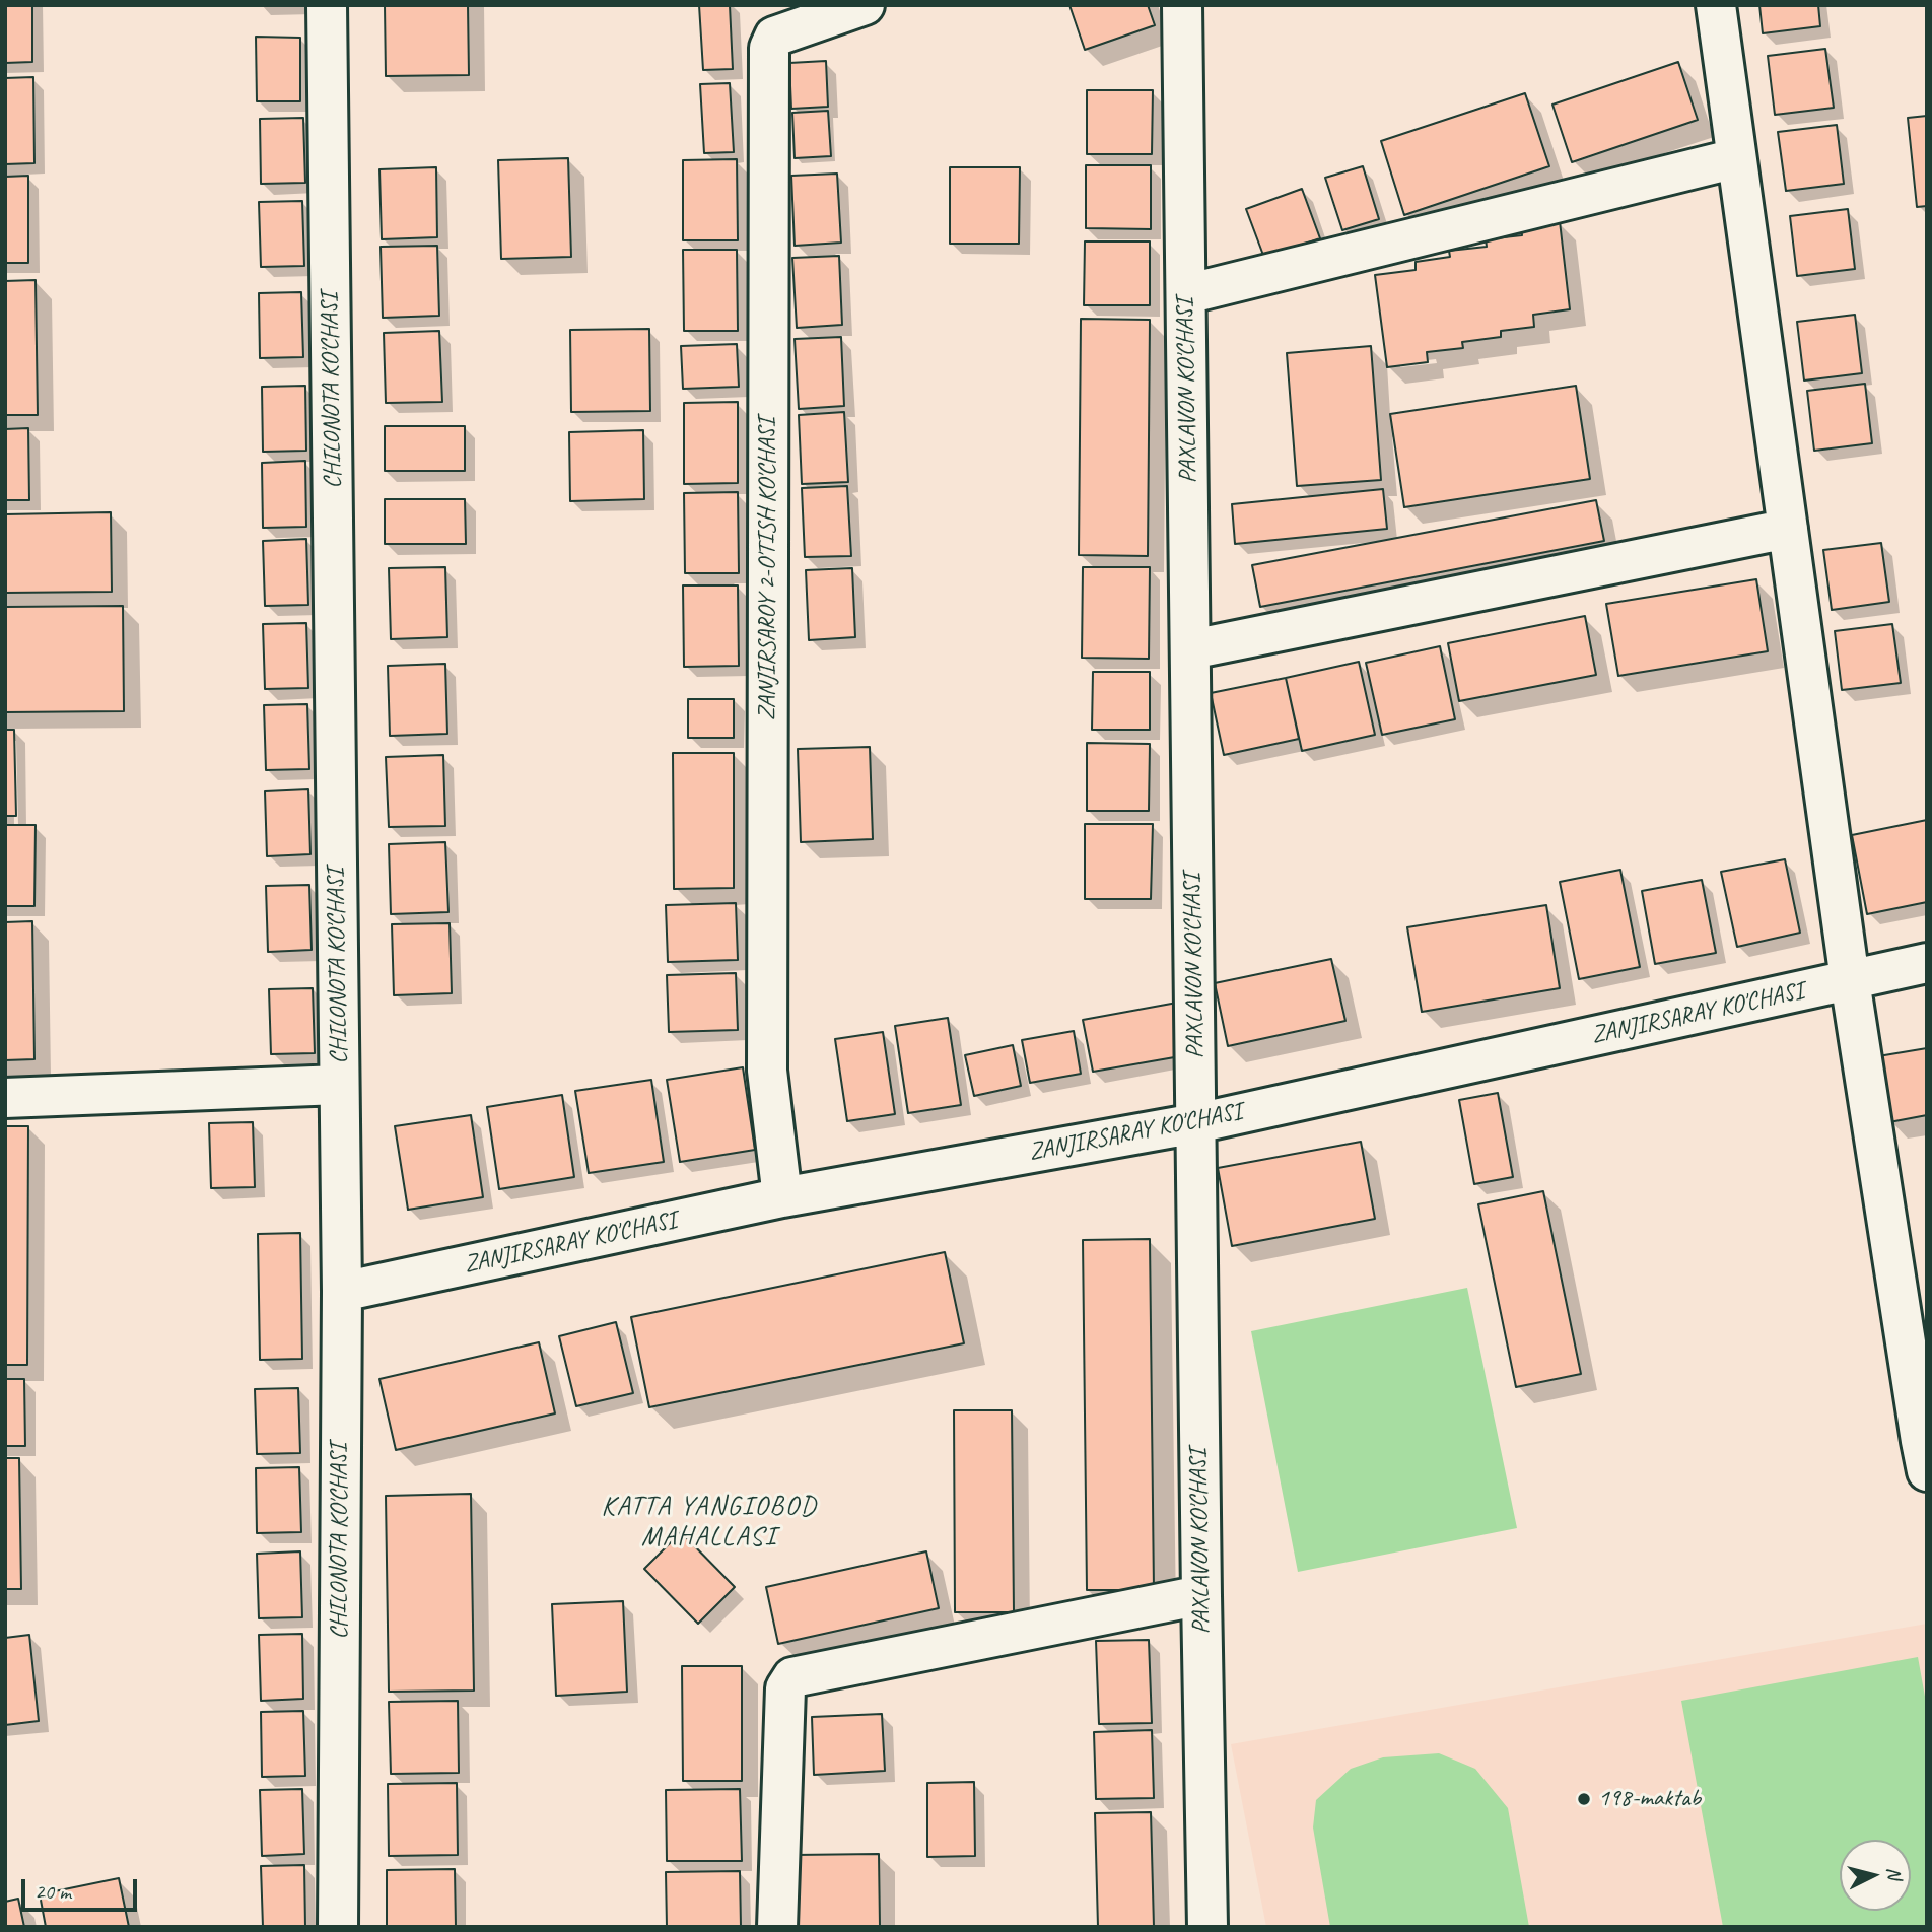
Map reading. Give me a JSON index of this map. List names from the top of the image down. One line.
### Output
{"streets":{"street":["CHILONOTA KO'CHASI","PAXLAVON KO'CHASI","ZANJIRSAROY 2-O'TISH KO'CHASI","ZANJIRSARAY KO'CHASI"]},"crossings":[["CHILONOTA KO'CHASI","ZANJIRSARAY KO'CHASI"],["PAXLAVON KO'CHASI","ZANJIRSARAY KO'CHASI"],["ZANJIRSAROY 2-O'TISH KO'CHASI","ZANJIRSARAY KO'CHASI"]],"districts":["KATTA YANGIOBOD MAHALLASI"],"places":["198-maktab"],"scale_bar":"20 m","north":"right"}
